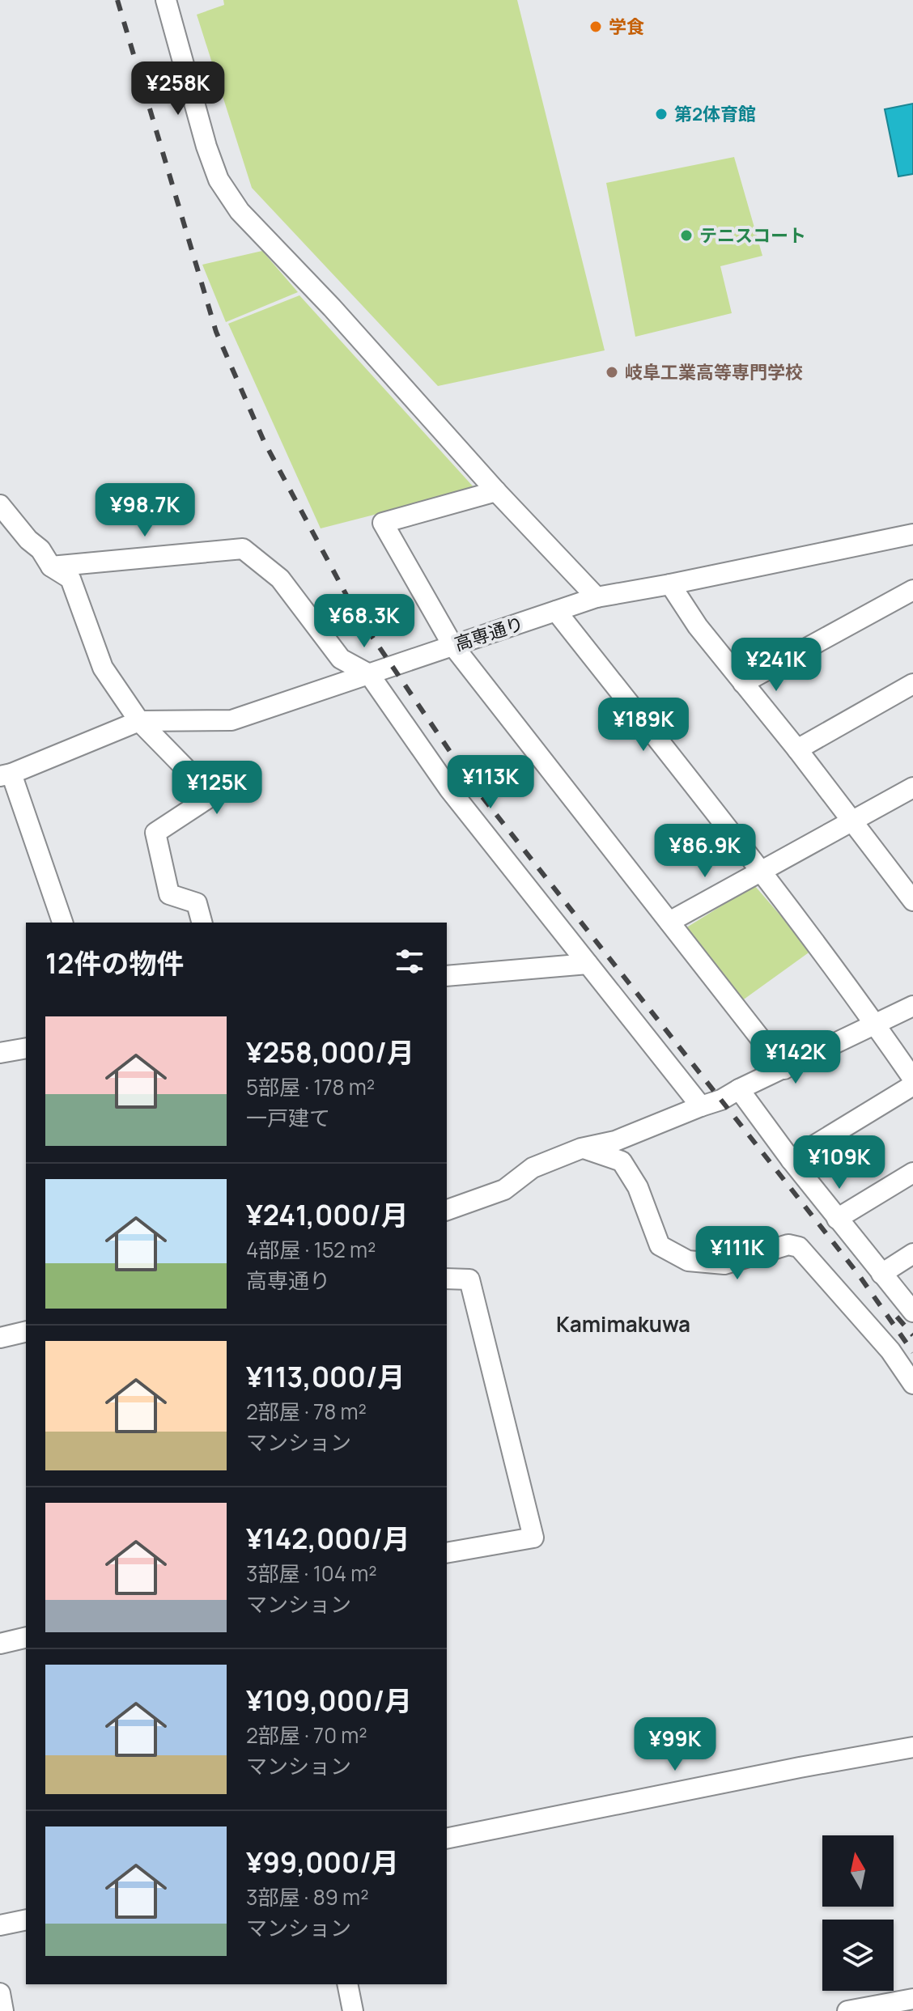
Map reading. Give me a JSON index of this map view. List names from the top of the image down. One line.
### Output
{"streets":{"street":["高専通り"]},"districts":["Kamimakuwa"],"places":["学食","第2体育館","テニスコート","岐阜工業高等専門学校"],"north":"top","page":{"price":["¥258K","¥98.7K","¥68.3K","¥241K","¥189K","¥113K","¥125K","¥86.9K","¥142K","¥109K","¥111K","¥99K"],"heading":"12件の物件","list":[{"name":"¥258,000/月","note":"5部屋 · 178 m² · 一戸建て"},{"name":"¥241,000/月","note":"4部屋 · 152 m² · 高専通り"},{"name":"¥113,000/月","note":"2部屋 · 78 m² · マンション"},{"name":"¥142,000/月","note":"3部屋 · 104 m² · マンション"},{"name":"¥109,000/月","note":"2部屋 · 70 m² · マンション"},{"name":"¥99,000/月","note":"3部屋 · 89 m² · マンション"}]}}
